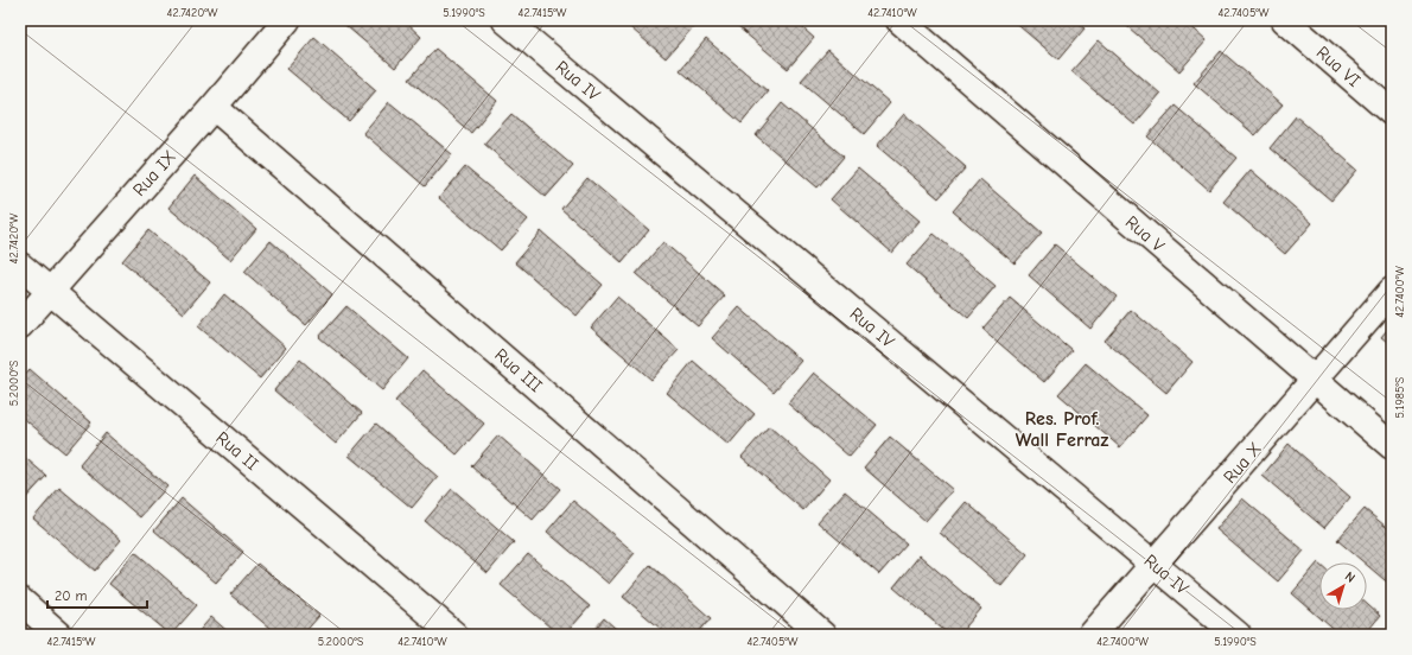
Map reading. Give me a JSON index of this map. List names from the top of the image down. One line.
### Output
{"streets":{"street":["Rua VI","Rua IV","Rua IX","Rua V","Rua III","Rua II","Rua X"]},"crossings":[["Rua IV","Rua X"],["Rua IX","Rua III"],["Rua IX","Rua II"],["Rua V","Rua X"]],"districts":["Res. Prof. Wall Ferraz"],"scale_bar":"20 m","north":"top right","coordinates":["42.7420°W","5.1990°S","42.7415°W","42.7410°W","42.7405°W","42.7400°W","5.2000°S","5.1985°S"]}
